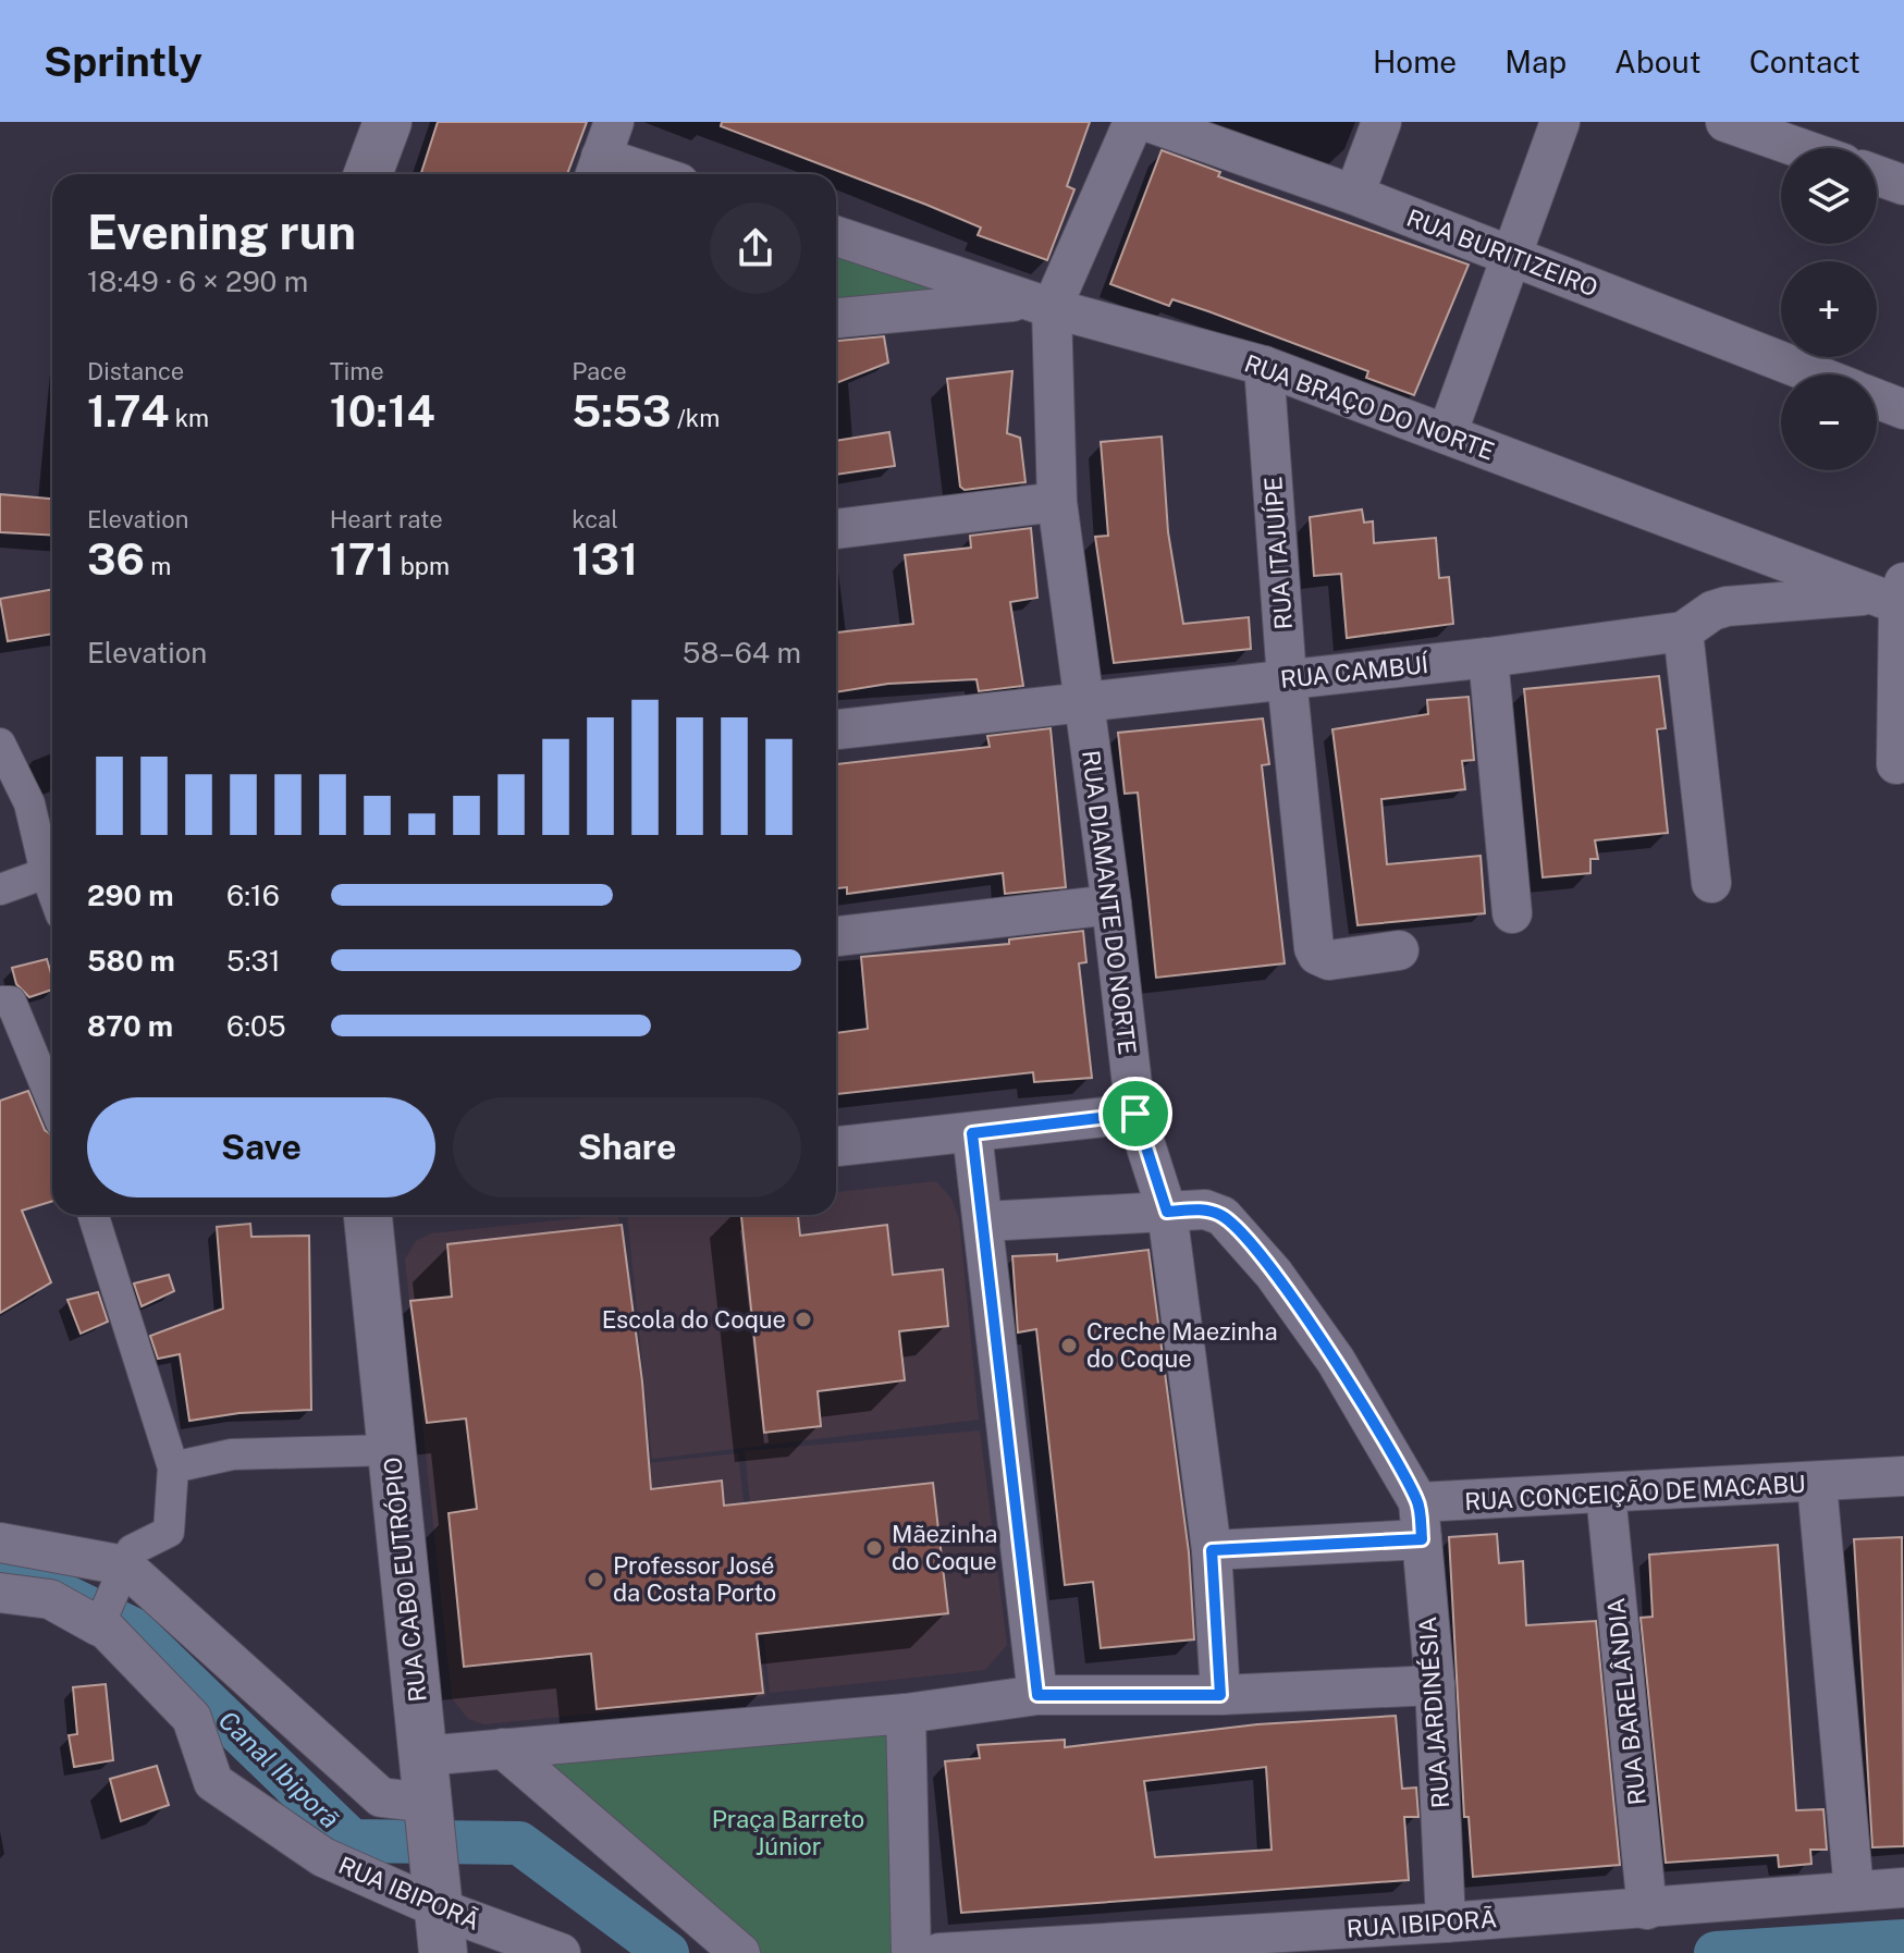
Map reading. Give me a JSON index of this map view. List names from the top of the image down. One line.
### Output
{"streets":{"street":["RUA BURITIZEIRO","RUA BRAÇO DO NORTE","RUA ITAJUÍPE","RUA CAMBUÍ","RUA DIAMANTE DO NORTE","RUA CONCEIÇÃO DE MACABU","RUA CABO EUTRÓPIO","RUA BARELÂNDIA","RUA JARDINÉSIA","RUA IBIPORÃ"]},"crossings":[["RUA BRAÇO DO NORTE","RUA ITAJUÍPE"],["RUA BRAÇO DO NORTE","RUA CAMBUÍ"],["RUA BRAÇO DO NORTE","RUA DIAMANTE DO NORTE"],["RUA ITAJUÍPE","RUA CAMBUÍ"],["RUA CAMBUÍ","RUA DIAMANTE DO NORTE"],["RUA DIAMANTE DO NORTE","RUA CONCEIÇÃO DE MACABU"],["RUA CONCEIÇÃO DE MACABU","RUA BARELÂNDIA"],["RUA CONCEIÇÃO DE MACABU","RUA JARDINÉSIA"],["RUA CABO EUTRÓPIO","RUA IBIPORÃ"],["RUA BARELÂNDIA","RUA IBIPORÃ"],["RUA JARDINÉSIA","RUA IBIPORÃ"]],"water":["Canal Ibiporã"],"parks":["Praça Barreto Júnior"],"places":["Escola do Coque","Creche Maezinha do Coque","Mãezinha do Coque","Professor José da Costa Porto"],"page":{"header":"Sprintly","nav":["Home","Map","About","Contact"],"map_buttons":["+","−"],"heading":["Evening run","18:49 · 6 × 290 m"],"stats":[["Distance","1.74 km"],["Time","10:14"],["Pace","5:53 /km"],["Elevation","36 m"],["Heart rate","171 bpm"],["kcal","131"]],"chart":["Elevation","58–64 m"],"list":[{"name":"290 m","note":"6:16"},{"name":"580 m","note":"5:31"},{"name":"870 m","note":"6:05"}],"buttons":["Save","Share"]}}
